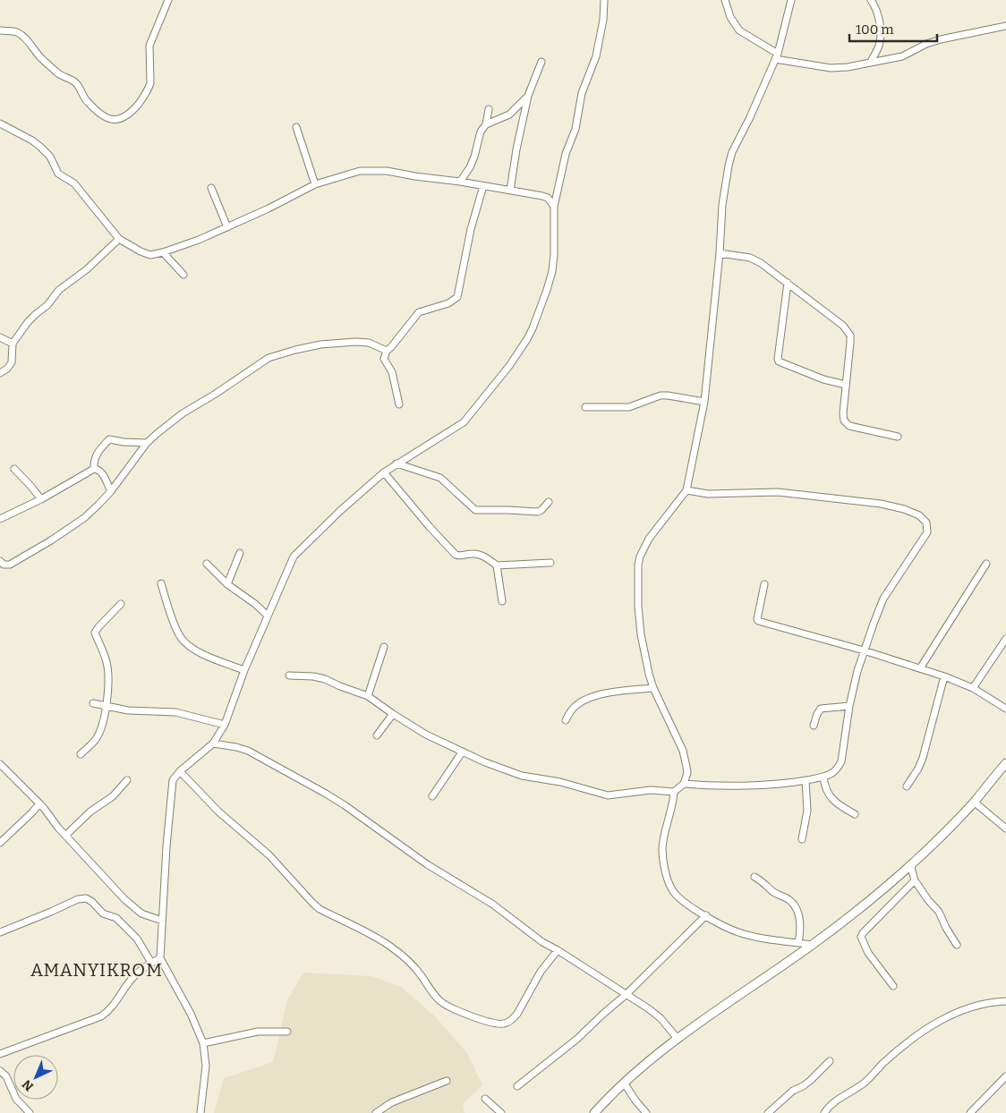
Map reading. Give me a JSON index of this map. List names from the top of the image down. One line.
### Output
{"districts":["AMANYIKROM"],"scale_bar":"100 m","north":"bottom left"}
